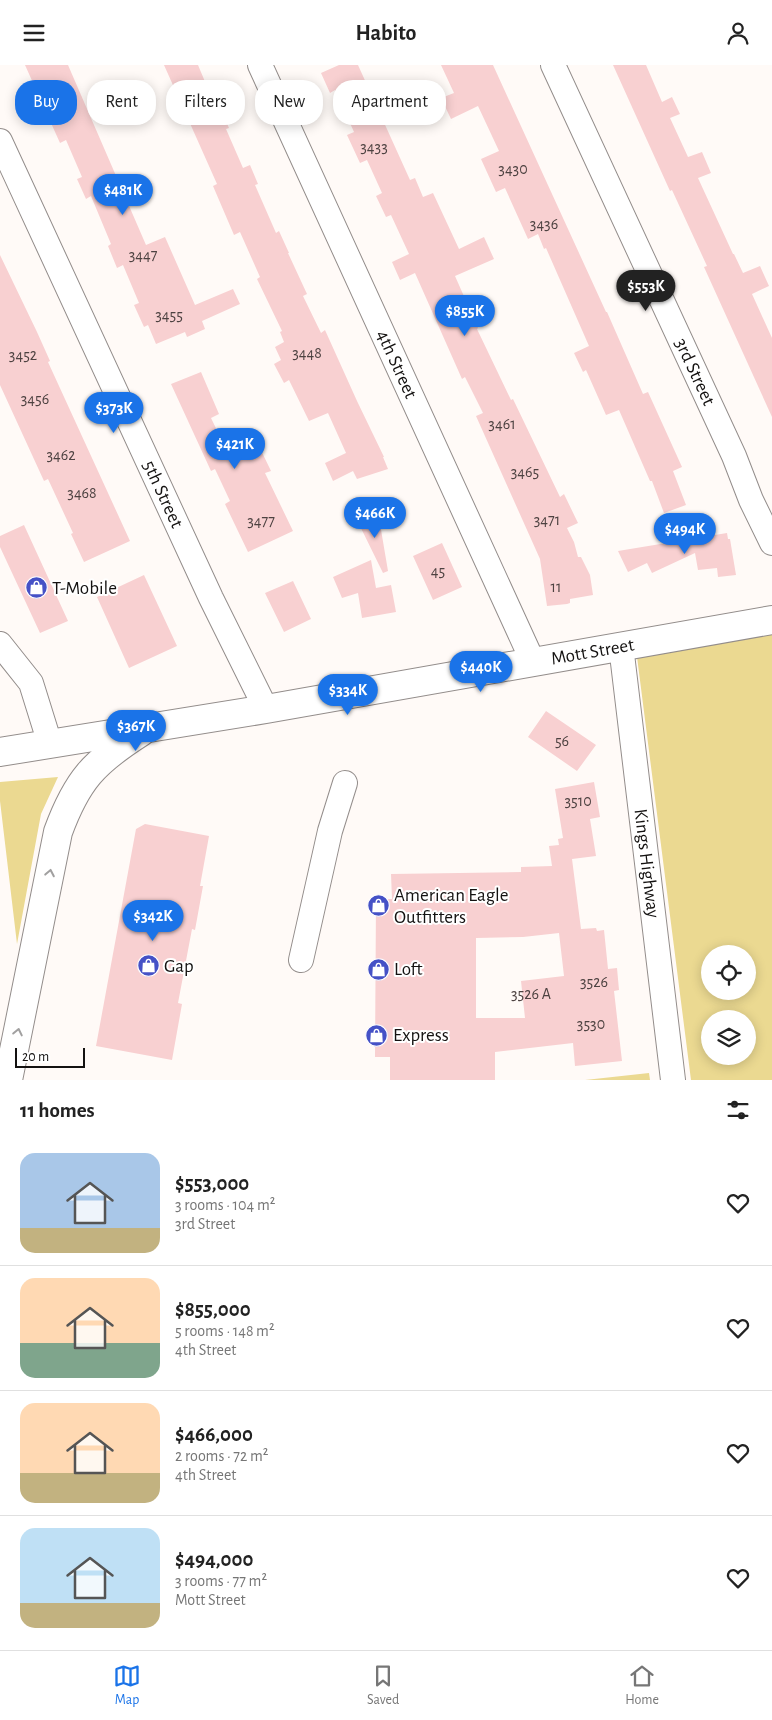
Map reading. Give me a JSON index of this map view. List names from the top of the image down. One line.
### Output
{"streets":{"main road":["Mott Street"],"street":["4th Street","3rd Street","5th Street","Kings Highway"]},"crossings":[["4th Street","Mott Street"],["5th Street","Mott Street"],["Mott Street","Kings Highway"]],"places":{"shop":["T-Mobile","American Eagle Outfitters","Gap","Loft","Express"]},"house_numbers":["3433","3430","3436","3447","3455","3448","3452","3456","3461","3462","3465","3468","3471","3477","45","11","56","3510","3526","3526 A","3530"],"scale_bar":"20 m","page":{"header":"Habito","chip":["Buy","Rent","Filters","New","Apartment"],"price":["$481K","$553K","$855K","$373K","$421K","$466K","$494K","$440K","$334K","$367K","$342K"],"scale":"20 m","heading":"11 homes","list":[{"name":"$553,000","note":"3 rooms · 104 m² · 3rd Street"},{"name":"$855,000","note":"5 rooms · 148 m² · 4th Street"},{"name":"$466,000","note":"2 rooms · 72 m² · 4th Street"},{"name":"$494,000","note":"3 rooms · 77 m² · Mott Street"}],"tabs":["Map","Saved","Home"]}}
